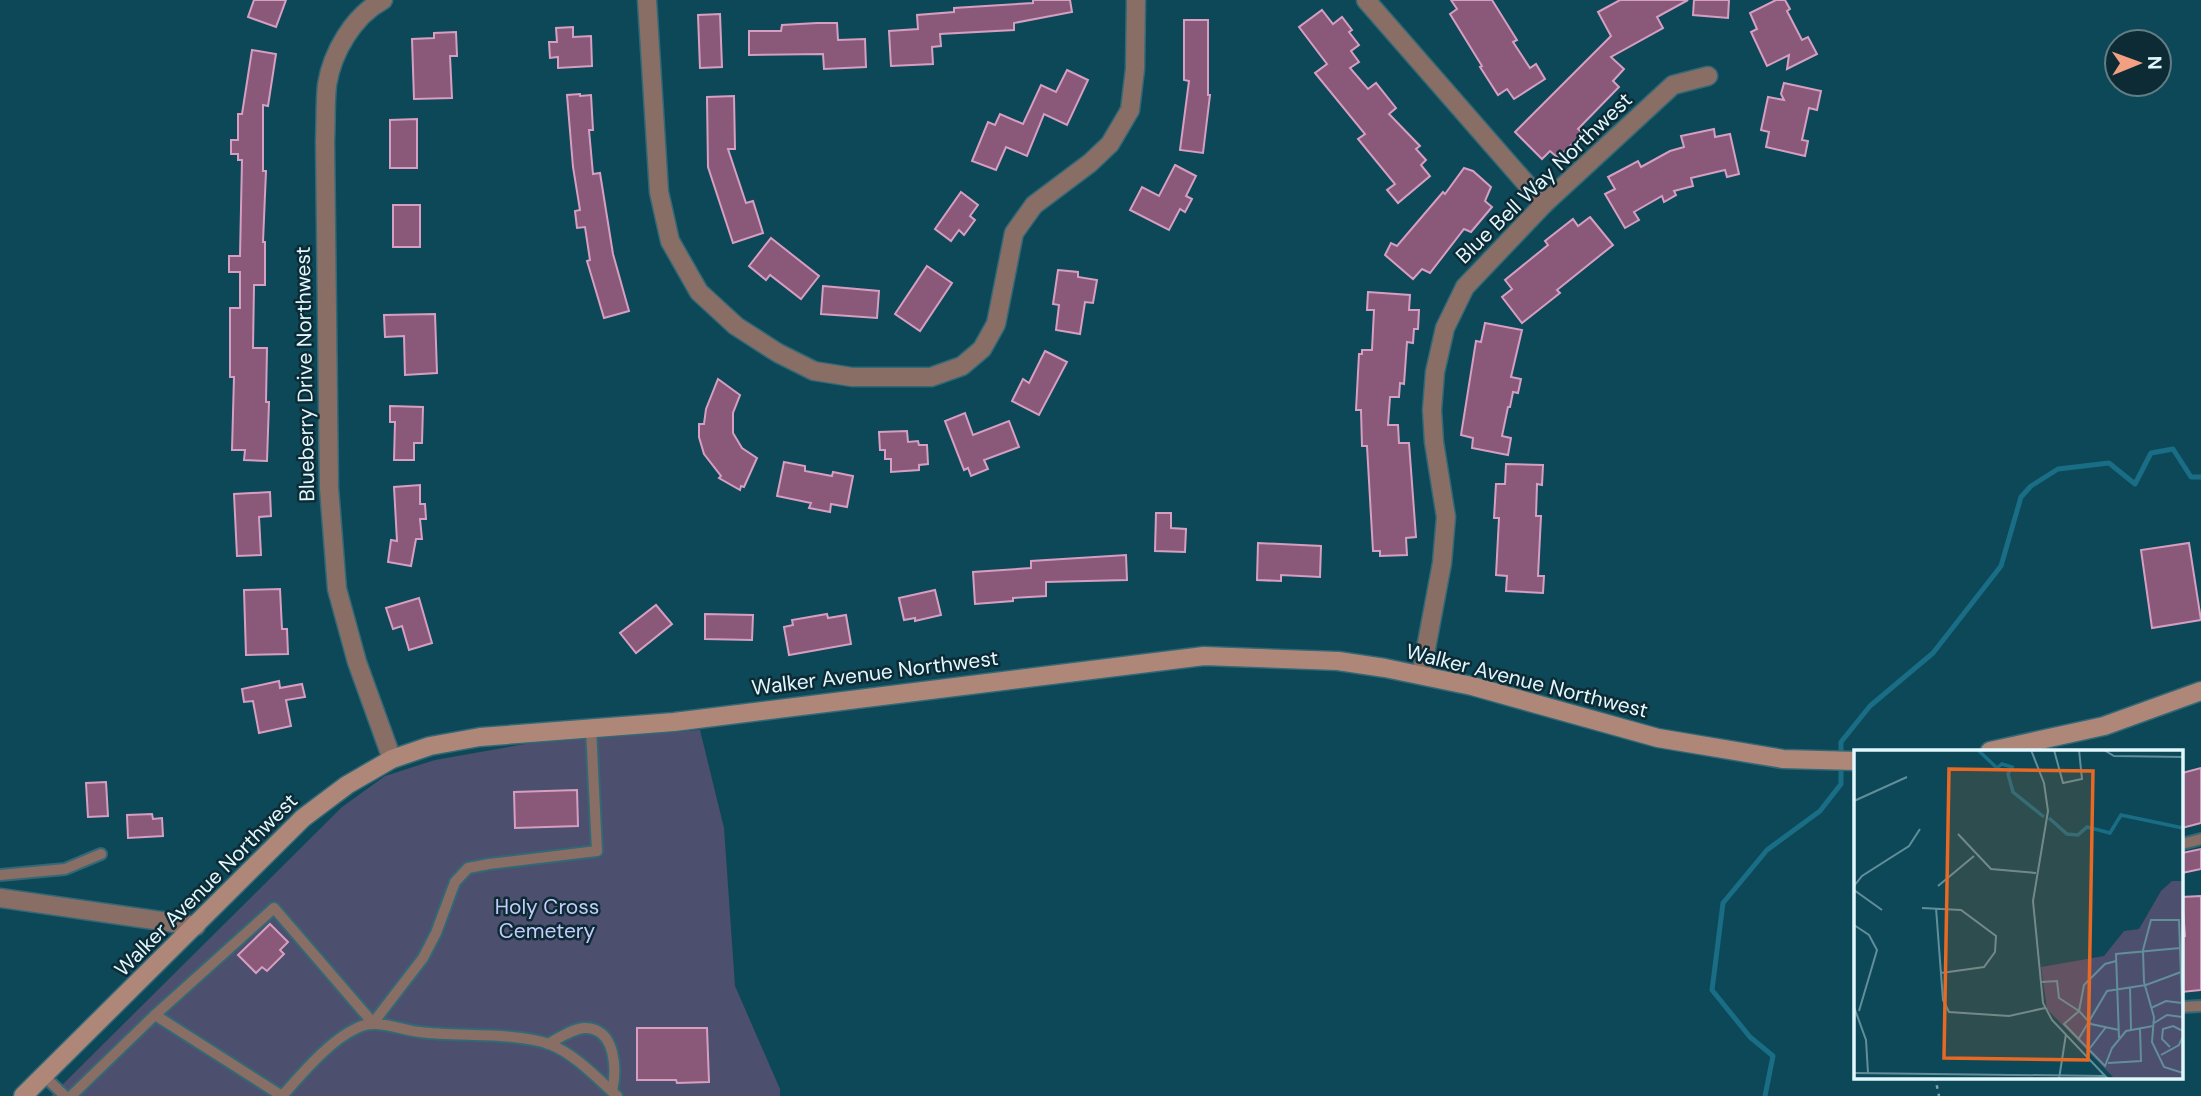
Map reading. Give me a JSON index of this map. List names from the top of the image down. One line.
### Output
{"streets":{"main road":["Walker Avenue Northwest"],"street":["Blue Bell Way Northwest","Blueberry Drive Northwest"]},"crossings":[["Blue Bell Way Northwest","Walker Avenue Northwest"],["Blueberry Drive Northwest","Walker Avenue Northwest"]],"parks":["Holy Cross Cemetery"],"north":"right"}
